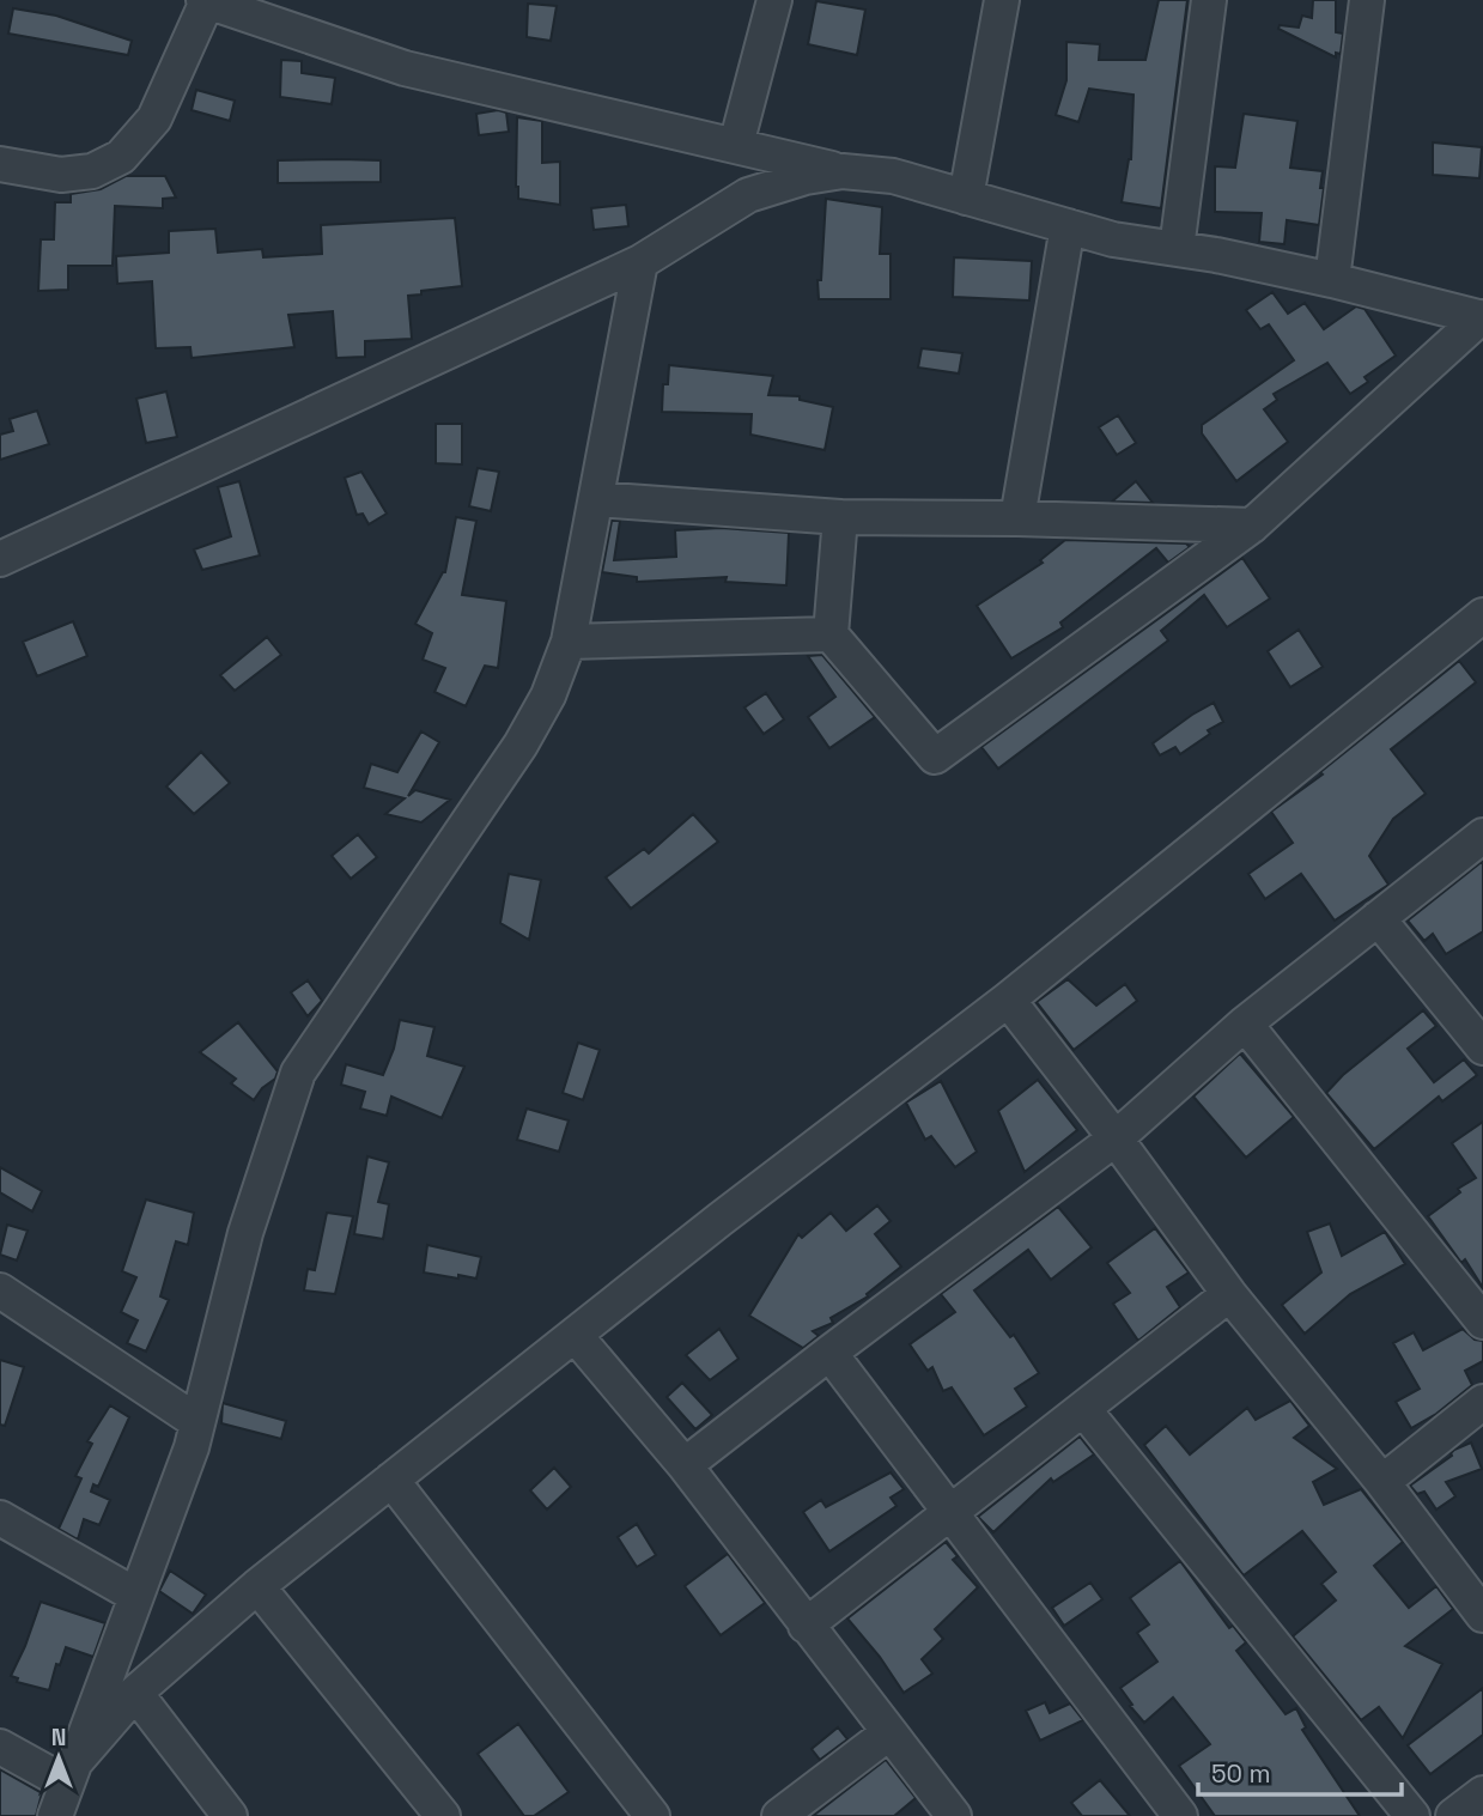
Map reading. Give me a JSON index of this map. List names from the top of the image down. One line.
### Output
{"scale_bar":"50 m","north":"top"}
